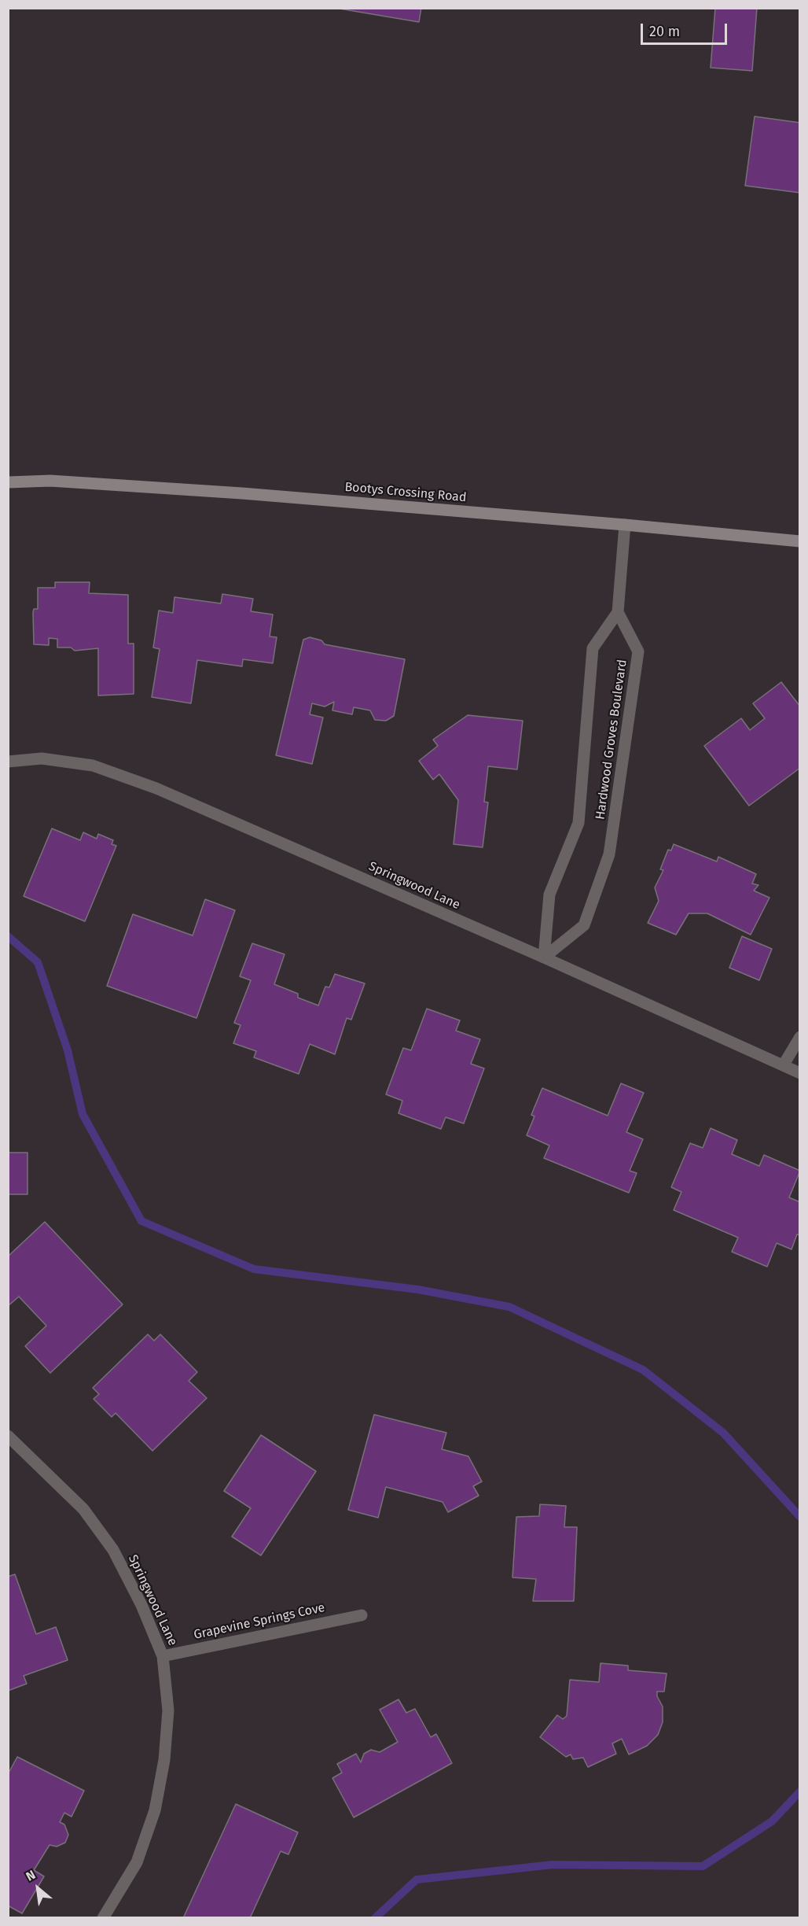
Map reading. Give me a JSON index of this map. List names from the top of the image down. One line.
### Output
{"streets":{"street":["Bootys Crossing Road","Hardwood Groves Boulevard","Springwood Lane","Grapevine Springs Cove"]},"crossings":[["Hardwood Groves Boulevard","Springwood Lane"],["Springwood Lane","Grapevine Springs Cove"]],"scale_bar":"20 m","north":"top left"}
